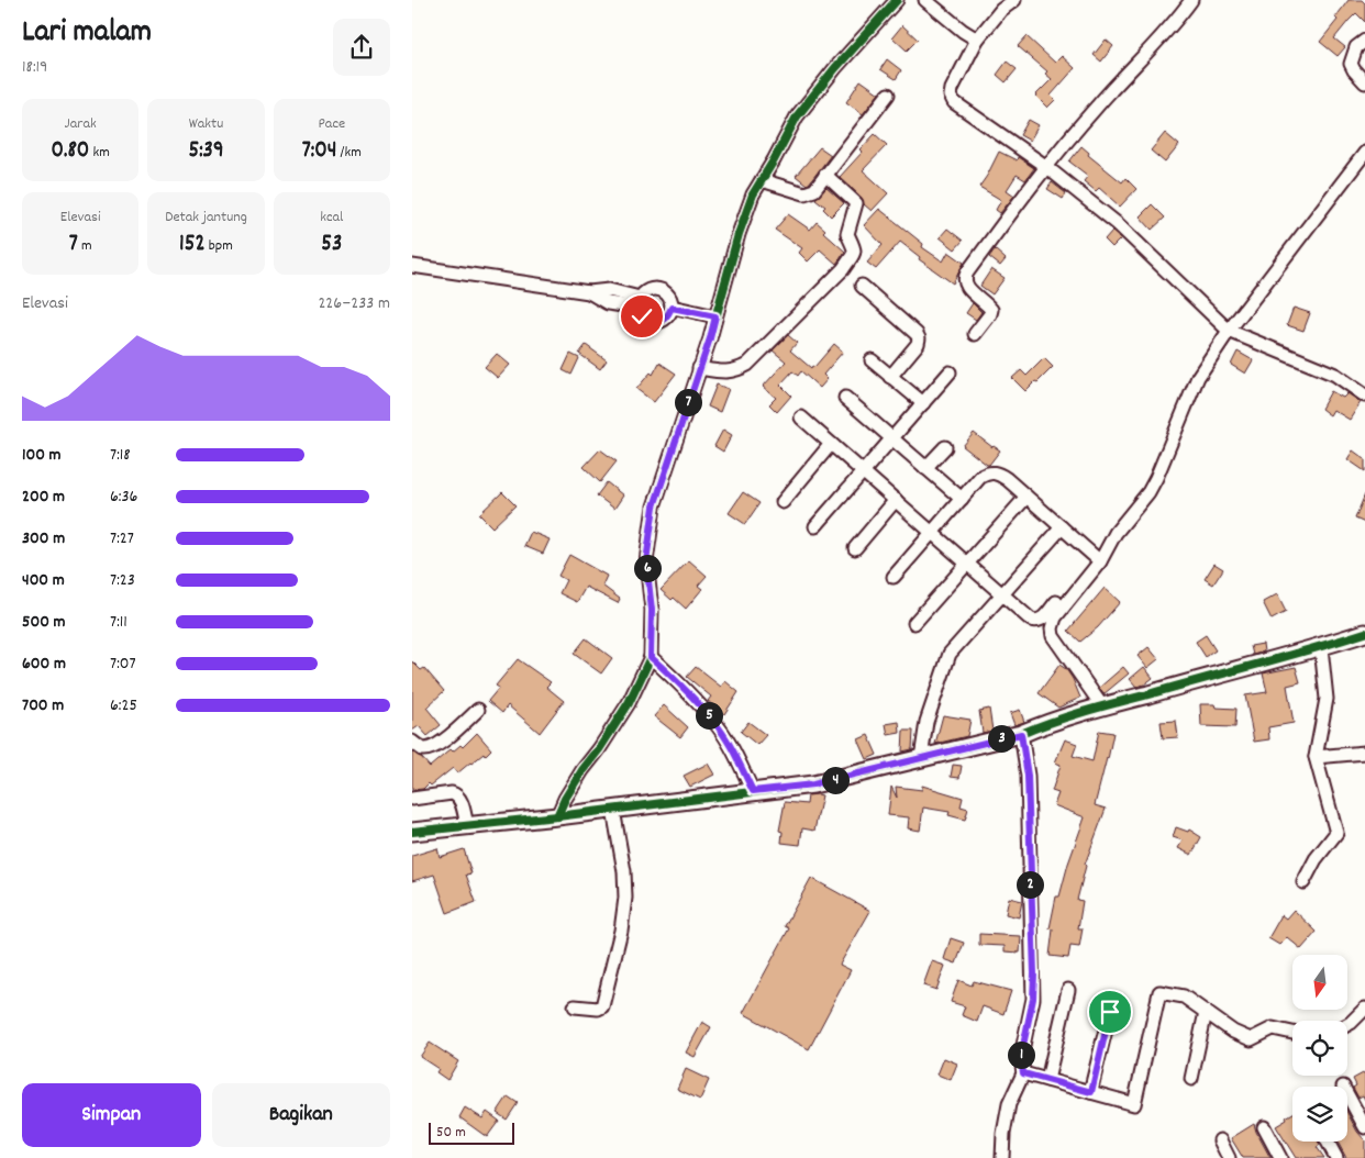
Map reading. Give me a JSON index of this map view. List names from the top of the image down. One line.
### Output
{"scale_bar":"50 m","north":"bottom","page":{"heading":["Lari malam","18:19"],"stats":[["Jarak","0.80 km"],["Waktu","5:39"],["Pace","7:04 /km"],["Elevasi","7 m"],["Detak jantung","152 bpm"],["kcal","53"]],"chart":["Elevasi","226–233 m"],"pins":["7","6","5","3","4","2","1"],"list":[{"name":"100 m","note":"7:18"},{"name":"200 m","note":"6:36"},{"name":"300 m","note":"7:27"},{"name":"400 m","note":"7:23"},{"name":"500 m","note":"7:11"},{"name":"600 m","note":"7:07"},{"name":"700 m","note":"6:25"}],"buttons":["Simpan","Bagikan"],"scale":"50 m"}}
